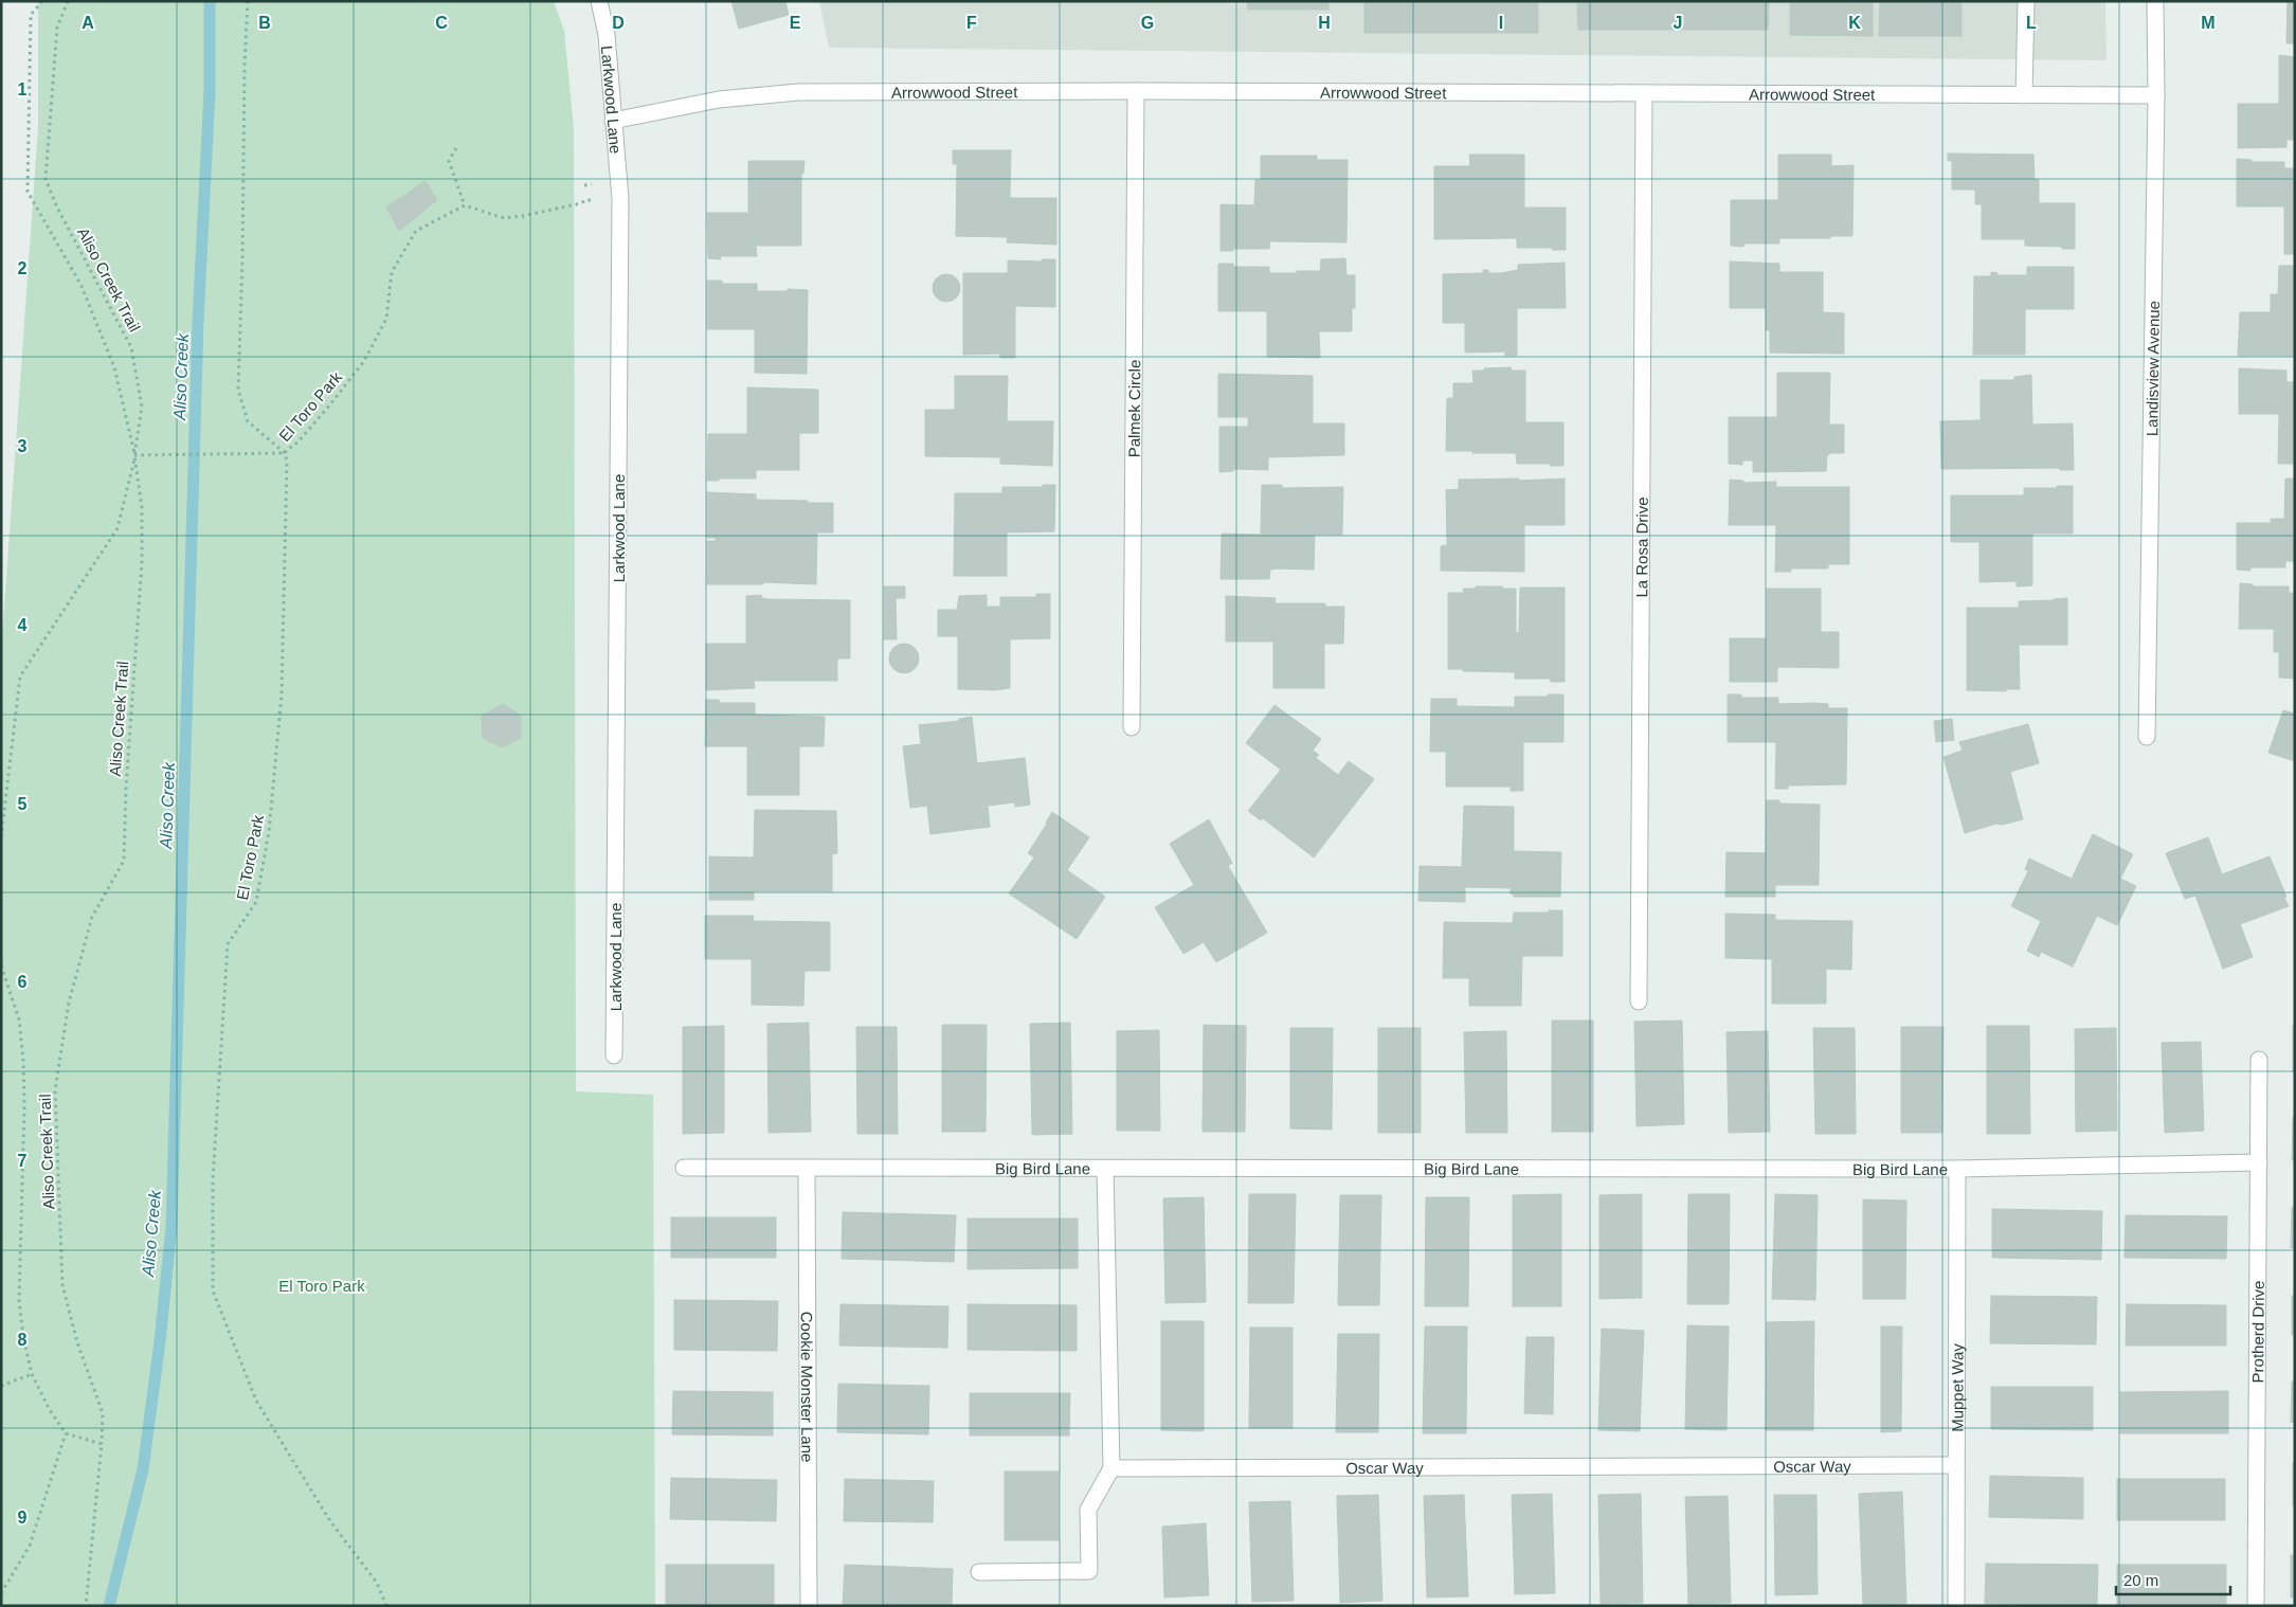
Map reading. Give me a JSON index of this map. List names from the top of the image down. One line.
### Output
{"streets":{"street":["Arrowwood Street","Larkwood Lane","Landisview Avenue","Palmek Circle","La Rosa Drive","Big Bird Lane","Protherd Drive","Cookie Monster Lane","Muppet Way","Oscar Way"],"path":["Aliso Creek Trail","El Toro Park"]},"crossings":[["Arrowwood Street","Larkwood Lane"],["Arrowwood Street","Landisview Avenue"],["Arrowwood Street","Palmek Circle"],["Arrowwood Street","La Rosa Drive"],["Big Bird Lane","Protherd Drive"],["Big Bird Lane","Cookie Monster Lane"],["Big Bird Lane","Muppet Way"],["Muppet Way","Oscar Way"]],"water":["Aliso Creek"],"parks":["El Toro Park"],"scale_bar":"20 m","grid":{"columns":["A","B","C","D","E","F","G","H","I","J","K","L","M"],"rows":["1","2","3","4","5","6","7","8","9"]}}
